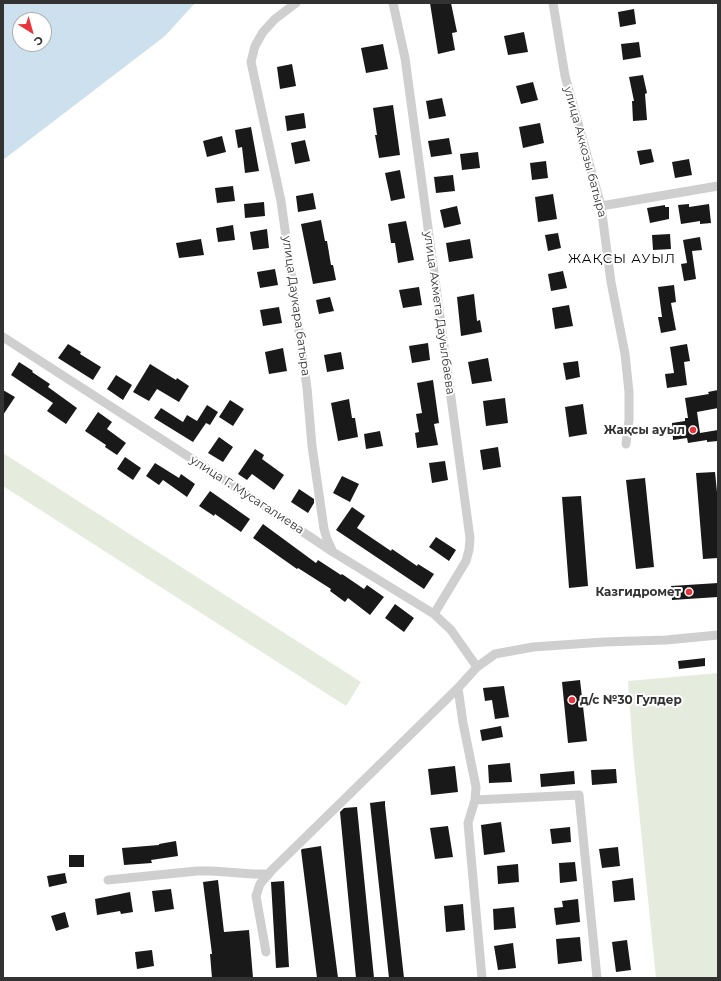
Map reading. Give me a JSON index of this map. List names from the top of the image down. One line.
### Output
{"streets":{"street":["улица Аккозы батыра","улица Даукара батыра","улица Ахмета Дауылбаева","улица Г. Мусагалиева"]},"crossings":[["улица Даукара батыра","улица Г. Мусагалиева"],["улица Ахмета Дауылбаева","улица Г. Мусагалиева"]],"districts":["ЖАҚСЫ АУЫЛ"],"places":["Жақсы ауыл","Казгидромет","д/с №30 Гулдер"],"north":"bottom right"}
